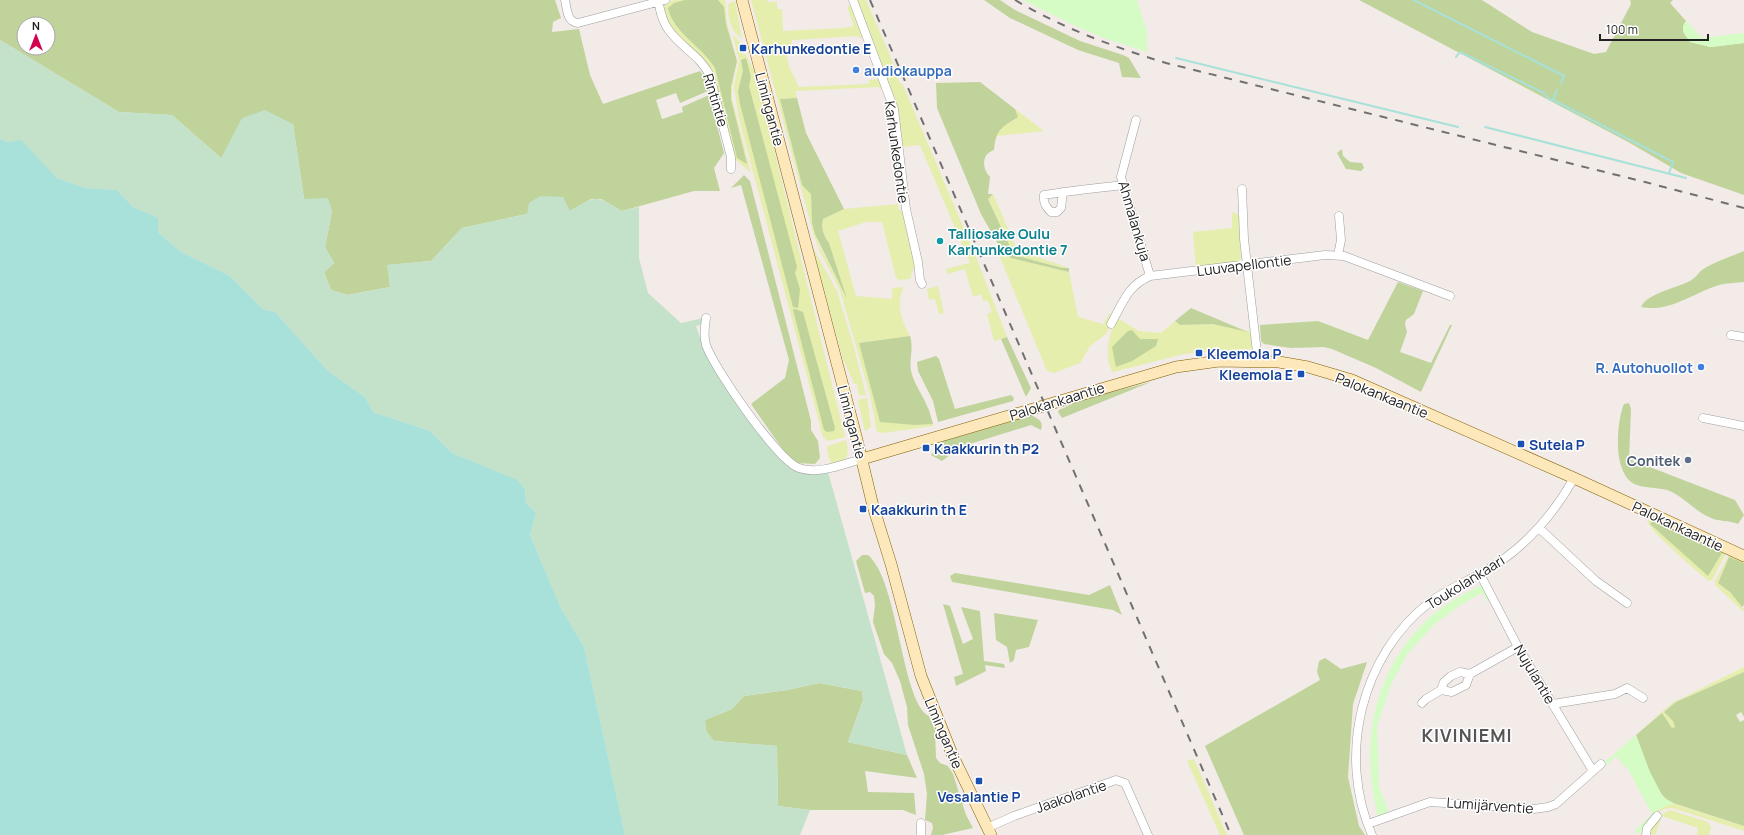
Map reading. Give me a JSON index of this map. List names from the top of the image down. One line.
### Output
{"streets":{"main road":["Limingantie","Palokankaantie"],"street":["Rintintie","Karhunkedontie","Ahmalankuja","Luuvapellontie","Toukolankaari","Nujulantie","Jaakolantie","Lumijärventie"]},"crossings":[["Limingantie","Palokankaantie"],["Limingantie","Jaakolantie"],["Ahmalankuja","Luuvapellontie"],["Palokankaantie","Toukolankaari"],["Toukolankaari","Nujulantie"],["Toukolankaari","Lumijärventie"],["Nujulantie","Lumijärventie"]],"districts":["KIVINIEMI"],"places":{"transit":["Karhunkedontie E","Kleemola P","Kleemola E","Sutela P","Kaakkurin th P2","Kaakkurin th E","Vesalantie P"],"other":["audiokauppa","Talliosake Oulu Karhunkedontie 7","R. Autohuollot","Conitek"]},"scale_bar":"100 m","north":"top"}
